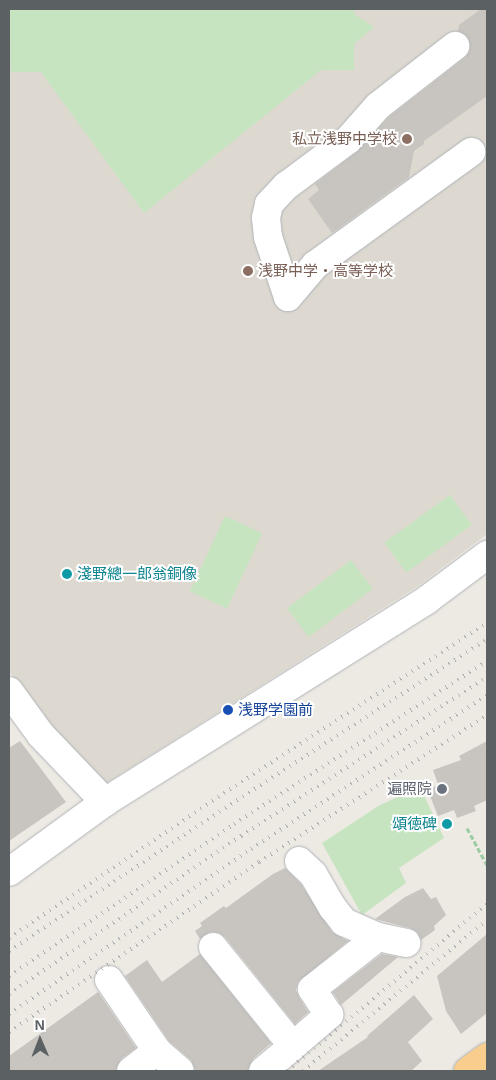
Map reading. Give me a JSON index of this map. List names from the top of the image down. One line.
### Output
{"places":["私立浅野中学校","浅野中学・高等学校","淺野總一郎翁銅像","浅野学園前","遍照院","頌徳碑"],"north":"top"}
